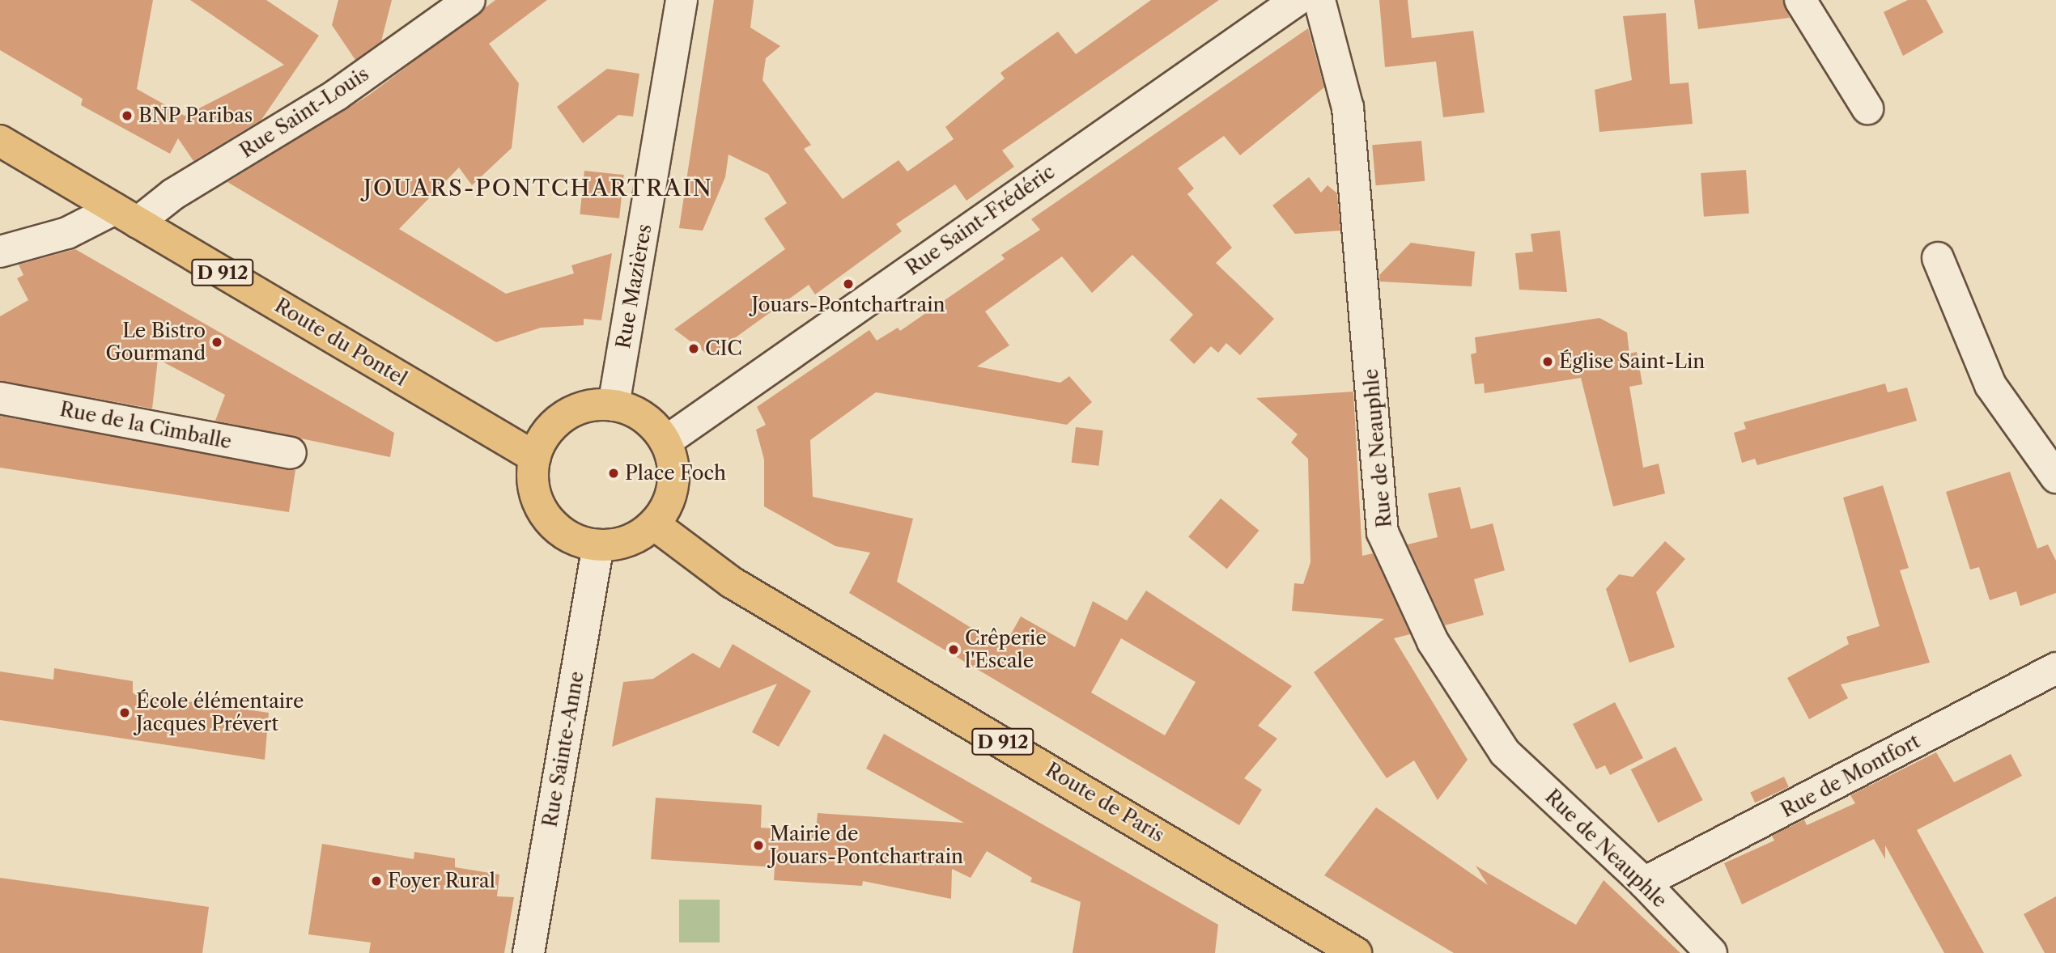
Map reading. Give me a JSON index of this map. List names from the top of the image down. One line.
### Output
{"streets":{"main road":["D 912","Route du Pontel","Route de Paris"],"street":["Rue Saint-Louis","Rue Saint-Frédéric","Rue Mazières","Rue de la Cimballe","Rue de Neauphle","Rue Sainte-Anne","Rue de Montfort"]},"crossings":[["Rue Saint-Louis","Route du Pontel"],["Rue Saint-Frédéric","Rue Mazières"],["Rue Saint-Frédéric","Route du Pontel"],["Rue Saint-Frédéric","Rue Sainte-Anne"],["Rue Saint-Frédéric","Route de Paris"],["Rue Mazières","Route du Pontel"],["Rue Mazières","Rue Sainte-Anne"],["Rue Mazières","Route de Paris"],["Route du Pontel","Rue Sainte-Anne"],["Route du Pontel","Route de Paris"],["Rue de Neauphle","Rue de Montfort"],["Rue Sainte-Anne","Route de Paris"]],"districts":["JOUARS-PONTCHARTRAIN"],"places":["BNP Paribas","Jouars-Pontchartrain","Le Bistro Gourmand","CIC","Église Saint-Lin","Place Foch","Crêperie l'Escale","École élémentaire Jacques Prévert","Mairie de Jouars-Pontchartrain","Foyer Rural"]}
